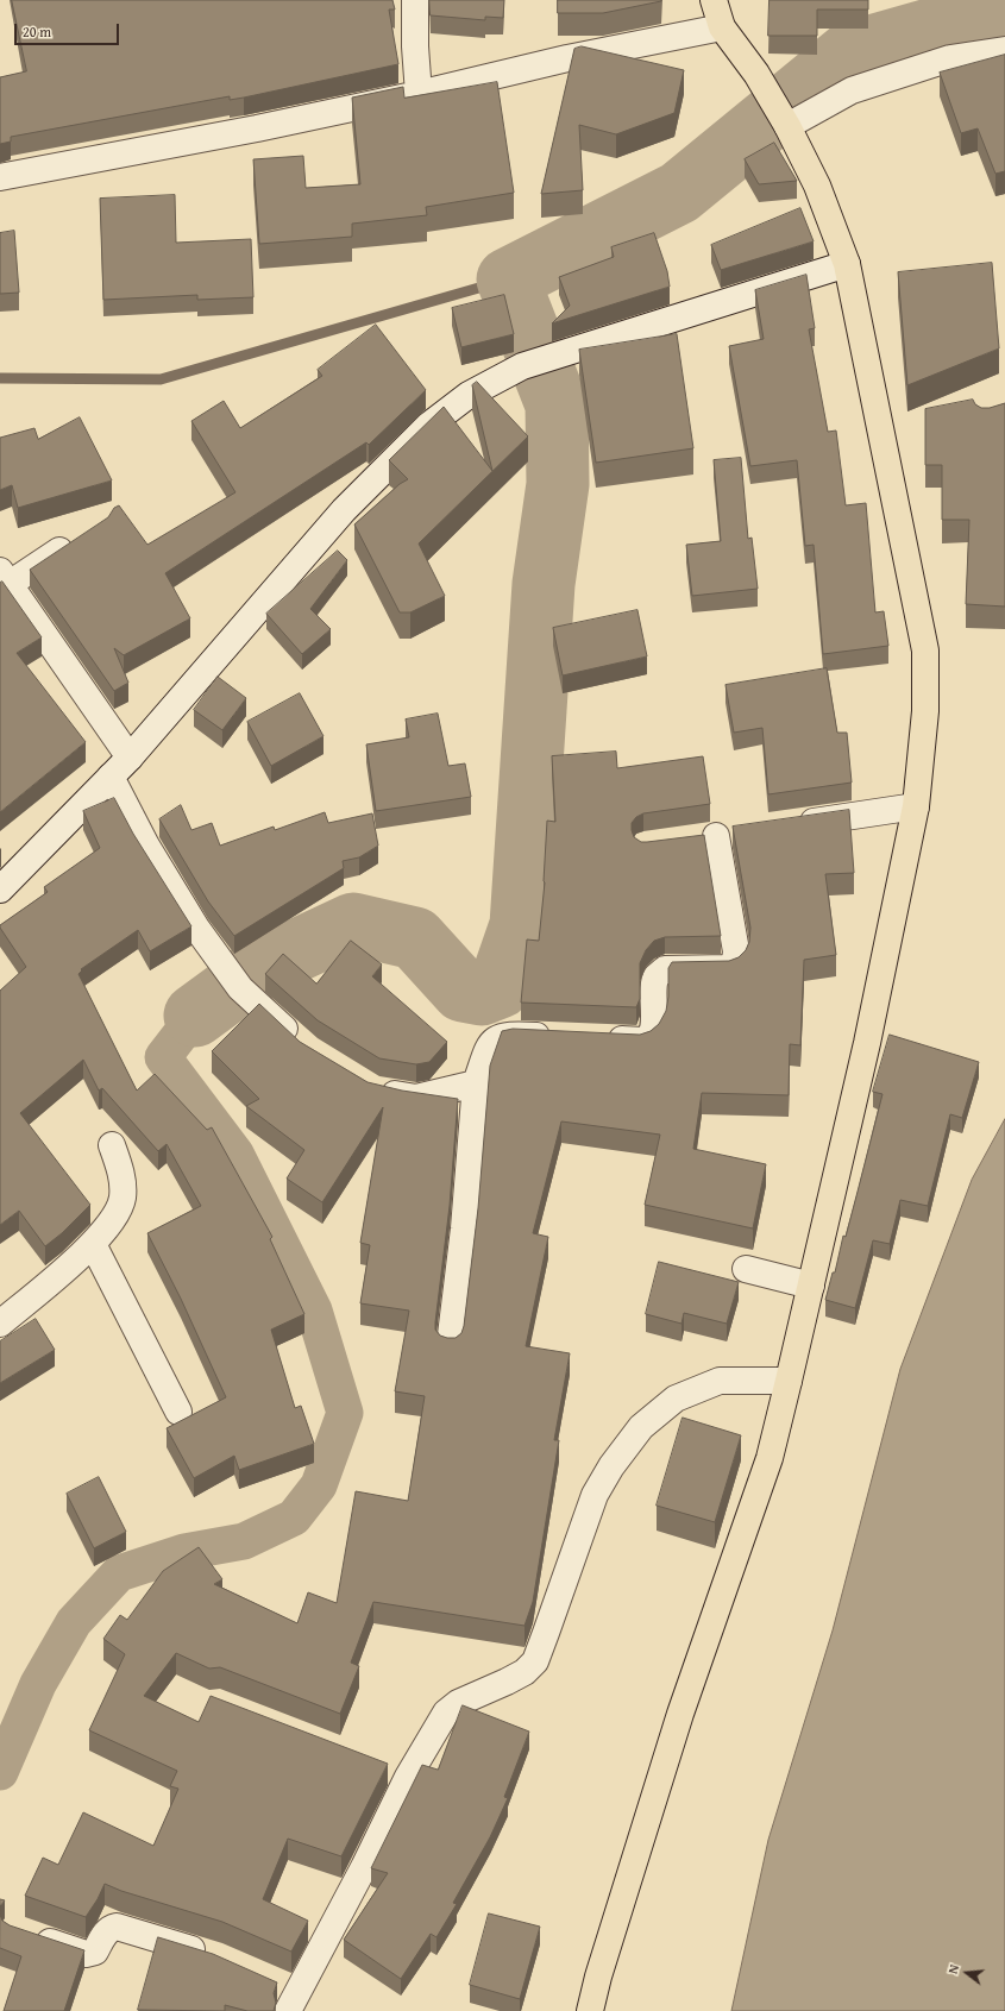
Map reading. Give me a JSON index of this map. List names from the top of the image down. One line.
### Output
{"scale_bar":"20 m","north":"left"}
